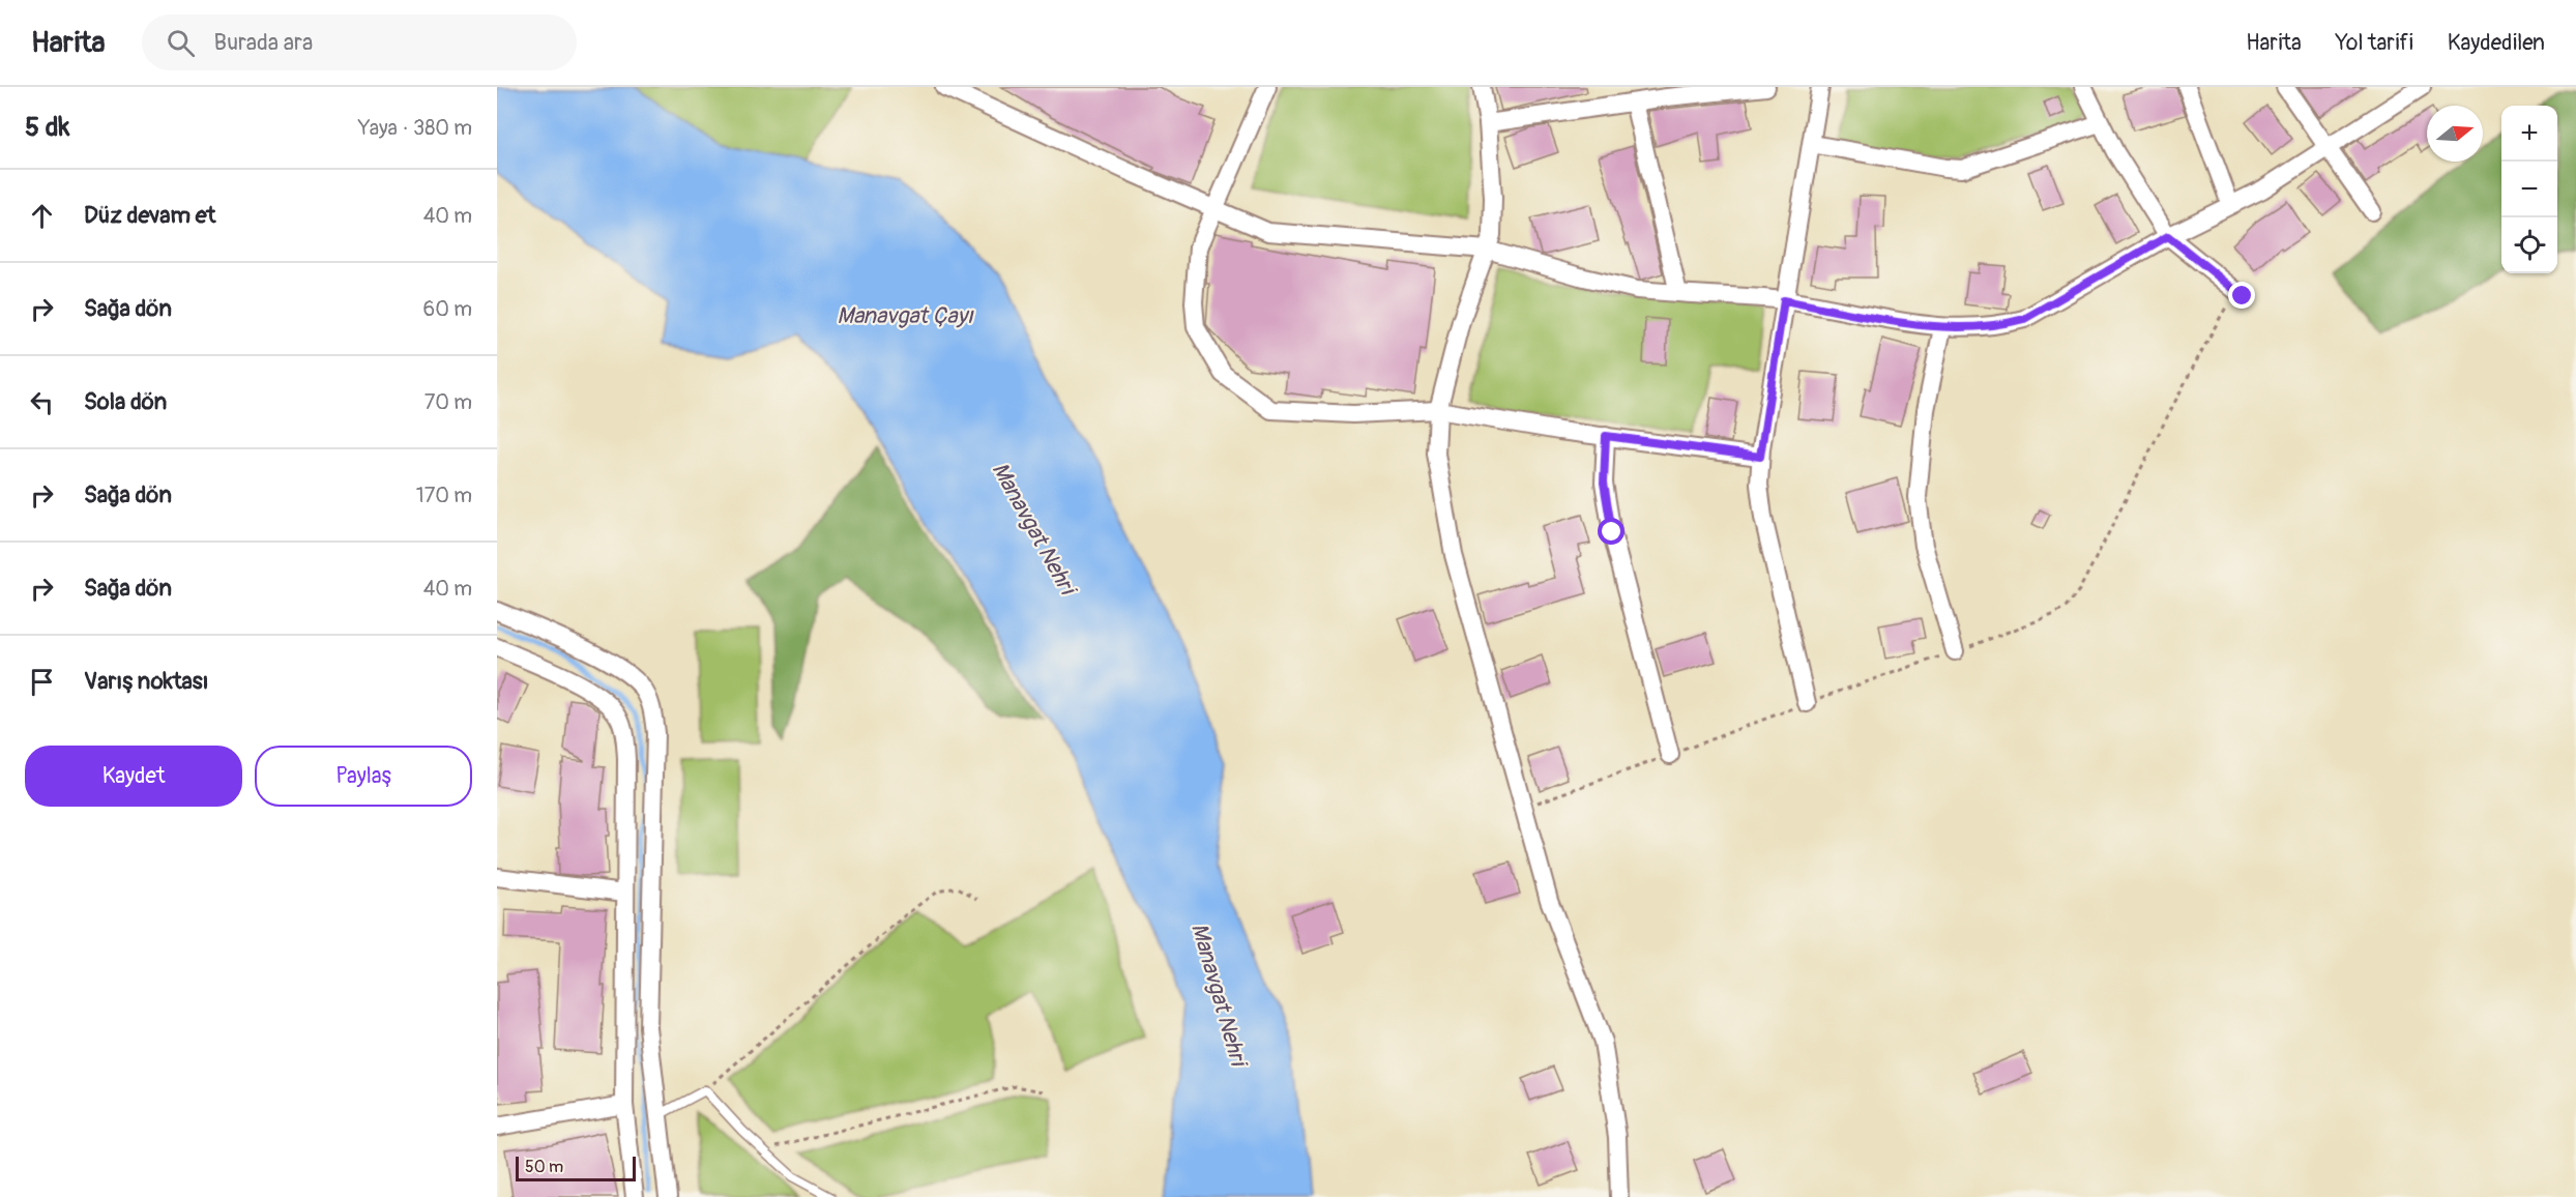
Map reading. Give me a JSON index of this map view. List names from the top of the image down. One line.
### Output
{"water":["Manavgat Çayı","Manavgat Nehri"],"scale_bar":"50 m","north":"right","page":{"header":"Harita","search":"Burada ara","nav":["Harita","Yol tarifi","Kaydedilen"],"heading":["5 dk","Yaya · 380 m"],"map_buttons":["+","−"],"list":[["Düz devam et","40 m"],["Sağa dön","60 m"],["Sola dön","70 m"],["Sağa dön","170 m"],["Sağa dön","40 m"],"Varış noktası"],"buttons":["Kaydet","Paylaş"],"scale":"50 m"}}
